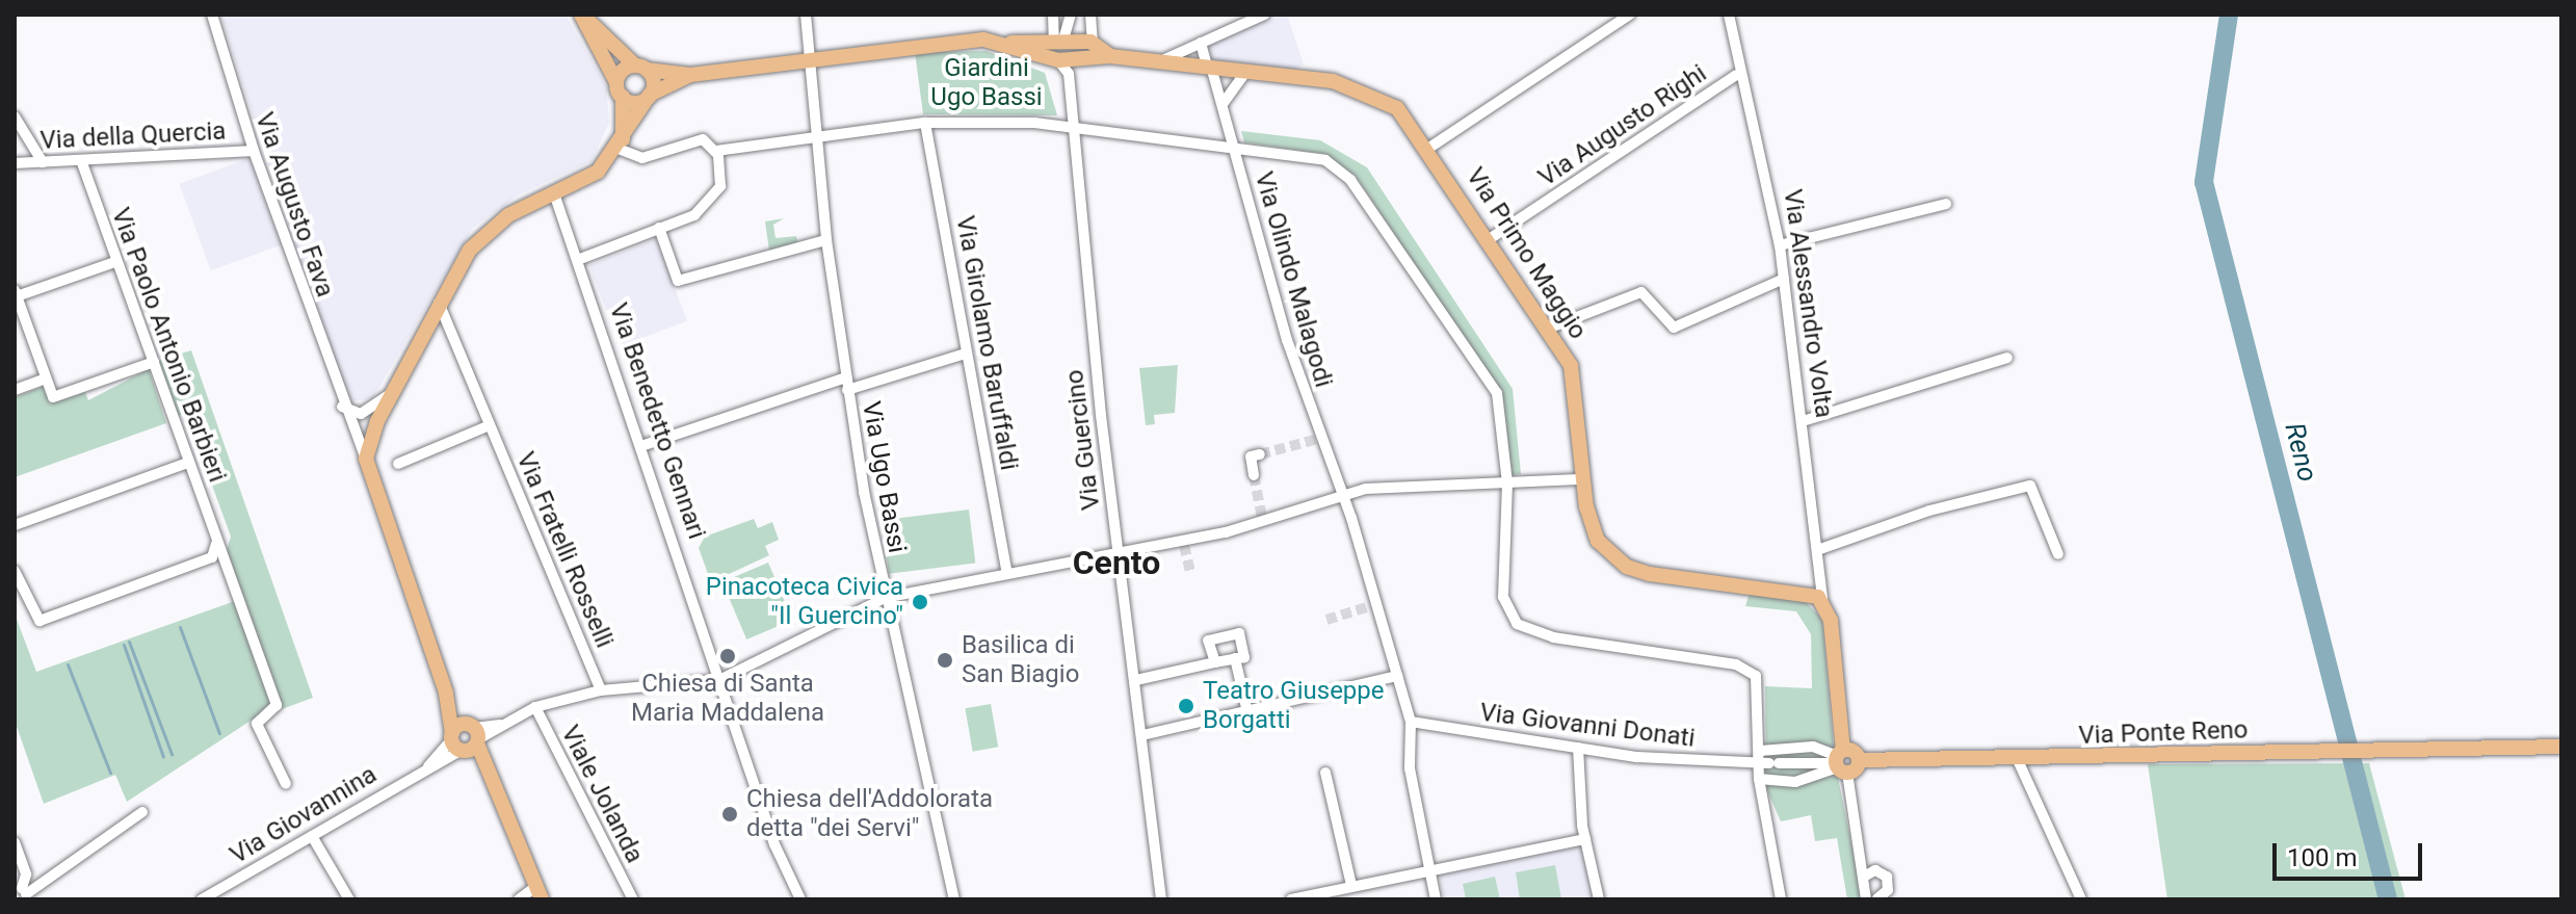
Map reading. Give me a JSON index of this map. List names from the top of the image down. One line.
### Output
{"streets":{"main road":["Via Primo Maggio","Via Ponte Reno"],"street":["Via Augusto Righi","Via della Quercia","Via Augusto Fava","Via Olindo Malagodi","Via Alessandro Volta","Via Girolamo Baruffaldi","Via Paolo Antonio Barbieri","Via Benedetto Gennari","Via Guercino","Via Ugo Bassi","Via Fratelli Rosselli","Via Giovanni Donati","Viale Jolanda","Via Giovannina"]},"crossings":[["Via Augusto Righi","Via Primo Maggio"],["Via della Quercia","Via Augusto Fava"],["Via della Quercia","Via Paolo Antonio Barbieri"],["Via Primo Maggio","Via Olindo Malagodi"],["Via Primo Maggio","Via Alessandro Volta"],["Via Olindo Malagodi","Via Giovanni Donati"],["Via Benedetto Gennari","Via Giovannina"],["Via Fratelli Rosselli","Via Giovannina"],["Via Giovanni Donati","Via Ponte Reno"],["Viale Jolanda","Via Giovannina"]],"districts":["Cento"],"water":["Reno"],"parks":["Giardini Ugo Bassi"],"places":["Pinacoteca Civica \"Il Guercino\"","Chiesa di Santa Maria Maddalena","Basilica di San Biagio","Teatro Giuseppe Borgatti","Chiesa dell'Addolorata detta \"dei Servi\""],"scale_bar":"100 m"}
